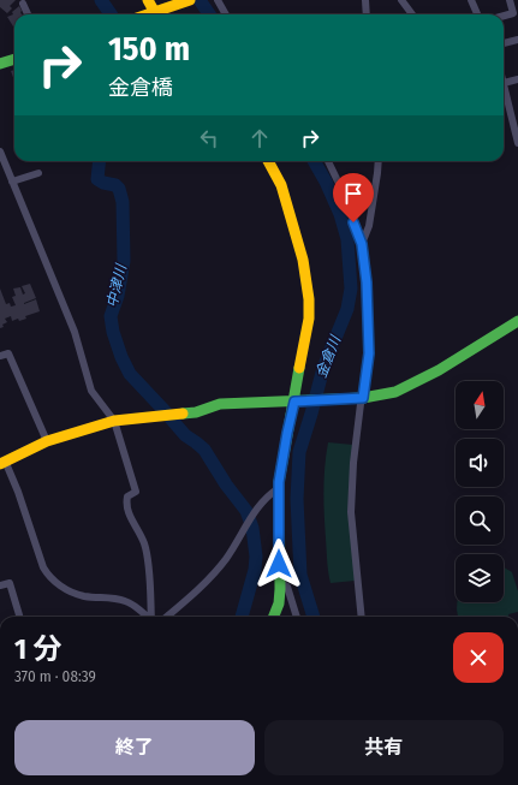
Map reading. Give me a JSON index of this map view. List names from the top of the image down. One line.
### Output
{"water":["中津川","金倉川"],"north":"top","page":{"turn":["150 m","金倉橋"],"heading":["1 分","370 m · 08:39"],"buttons":["終了","共有"]}}
